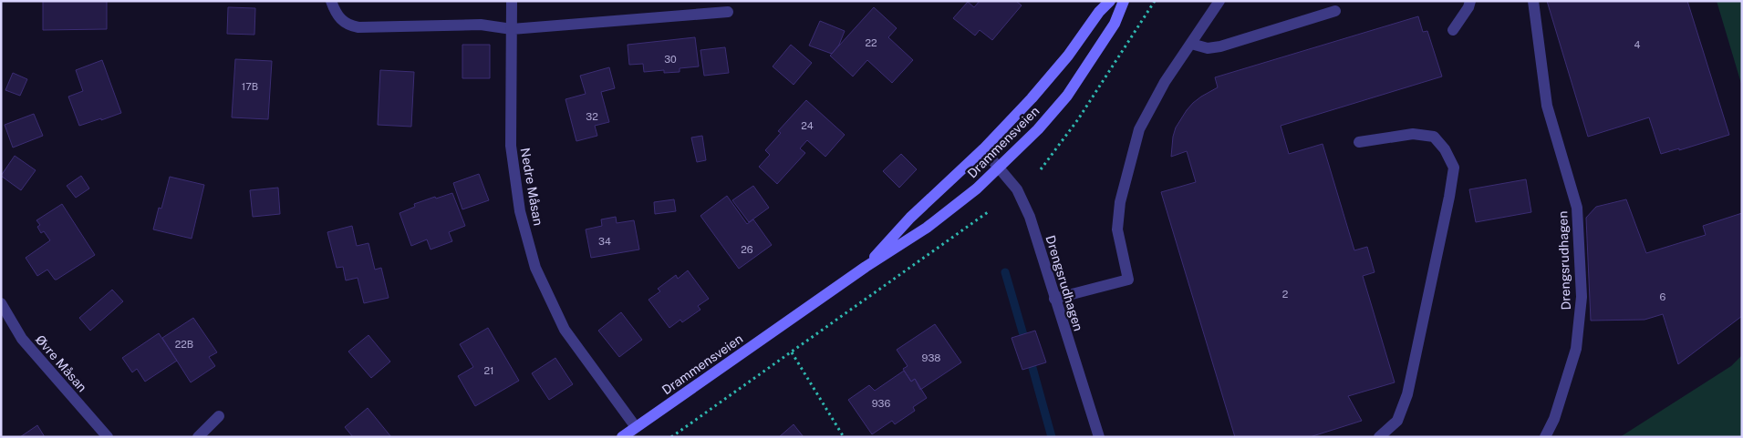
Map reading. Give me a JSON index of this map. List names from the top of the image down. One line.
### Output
{"streets":{"main road":["Drammensveien"],"street":["Nedre Måsan","Drengsrudhagen","Øvre Måsan"]},"crossings":[["Drammensveien","Nedre Måsan"],["Drammensveien","Drengsrudhagen"]],"house_numbers":["22","4","30","17B","32","24","34","26","2","6","22B","938","21","936"]}
